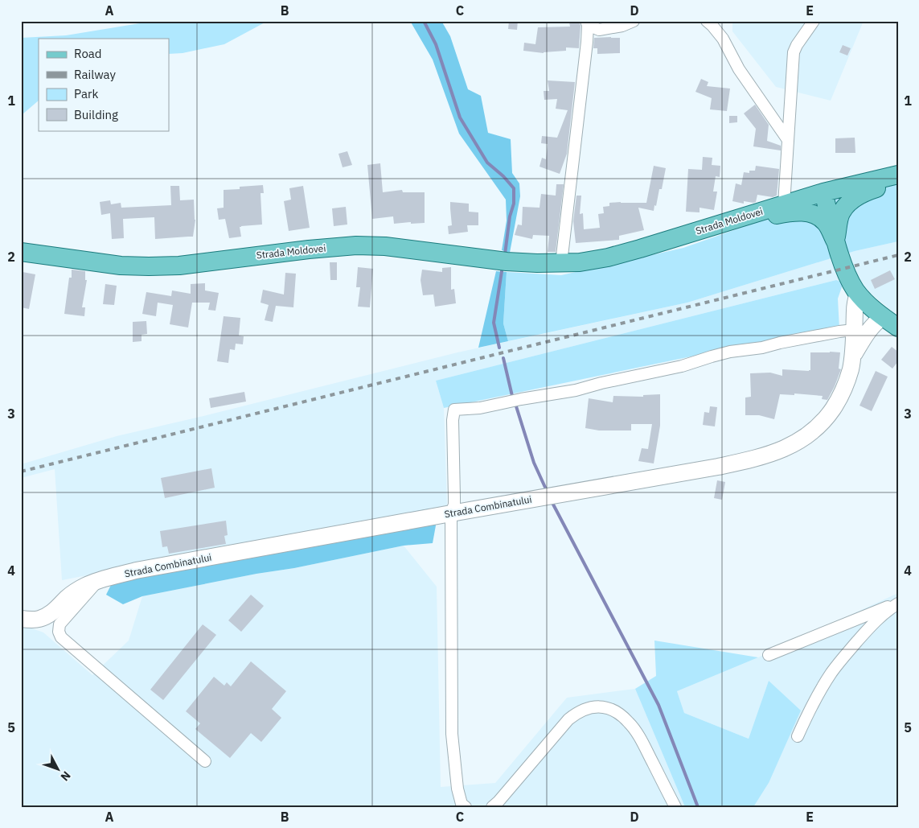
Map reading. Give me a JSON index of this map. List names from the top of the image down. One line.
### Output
{"streets":{"main road":["Strada Moldovei"],"street":["Strada Combinatului"]},"legend":["Road","Railway","Park","Building"],"north":"bottom right","grid":{"columns":["A","B","C","D","E"],"rows":["1","2","3","4","5"]}}
